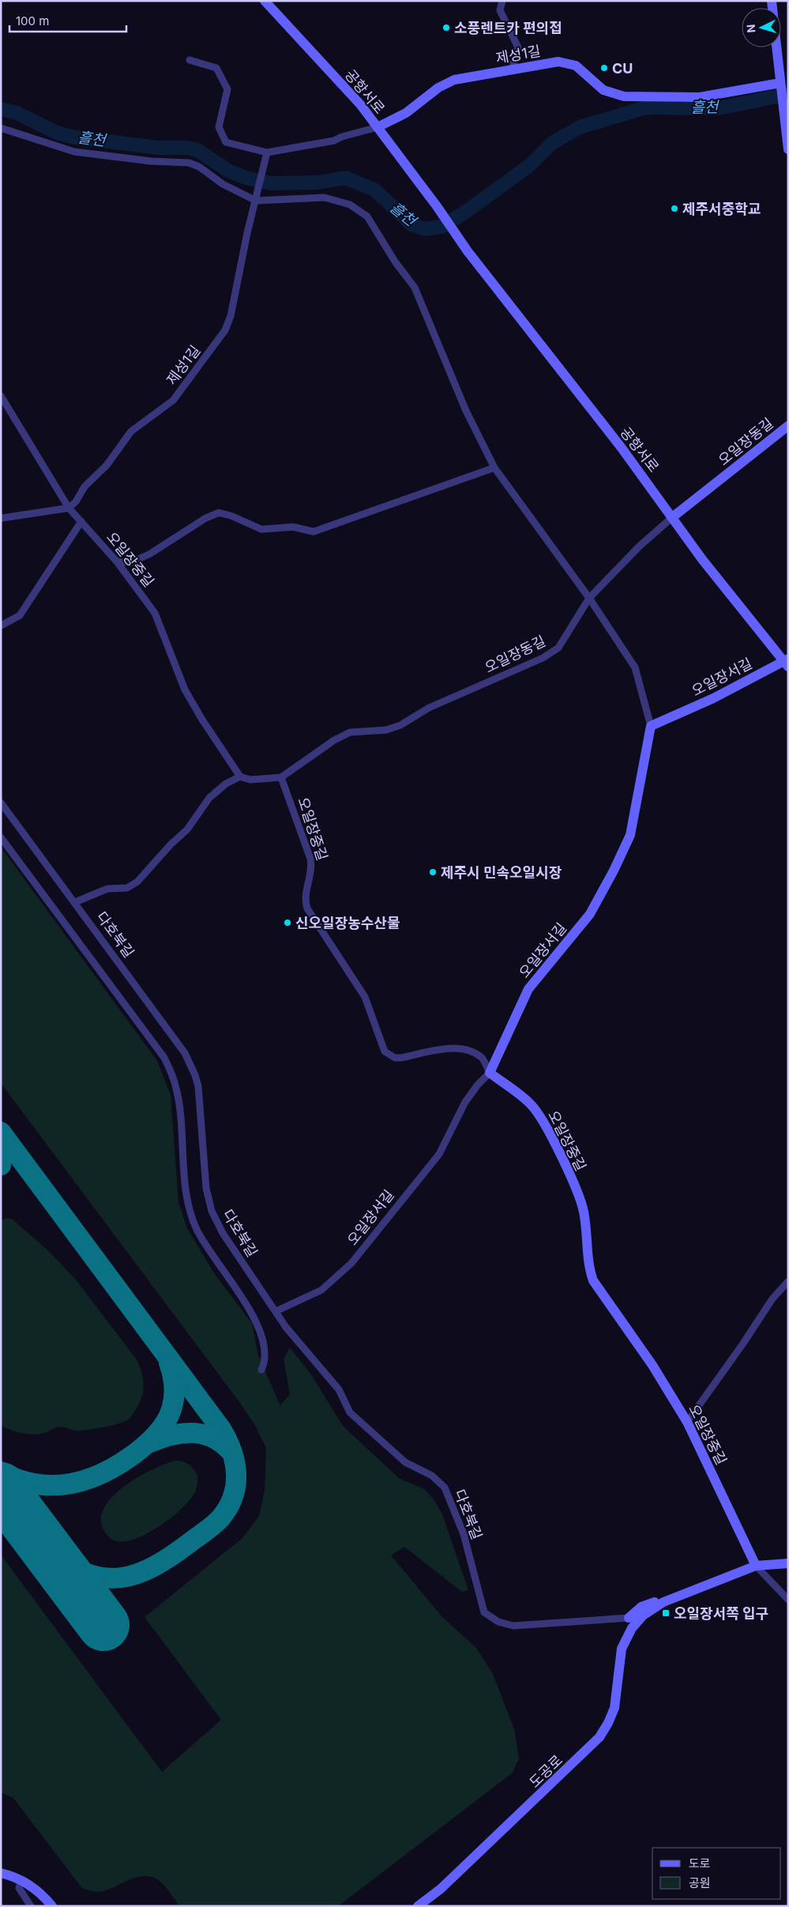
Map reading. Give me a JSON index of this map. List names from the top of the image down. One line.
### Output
{"streets":{"street":["제성1길","공항서로","오일장동길","오일장중길","오일장서길","다호북길","도공로"]},"crossings":[["제성1길","공항서로"],["제성1길","오일장중길"],["공항서로","오일장동길"],["공항서로","오일장서길"],["오일장동길","오일장중길"],["오일장중길","오일장서길"],["오일장중길","도공로"],["오일장서길","다호북길"],["다호북길","도공로"]],"water":["흘천"],"places":{"other":["소풍렌트카 편의접","CU","제주서중학교","제주시 민속오일시장","신오일장농수산물"],"transit":["오일장서쪽 입구"]},"legend":["도로","공원"],"scale_bar":"100 m","north":"left"}
